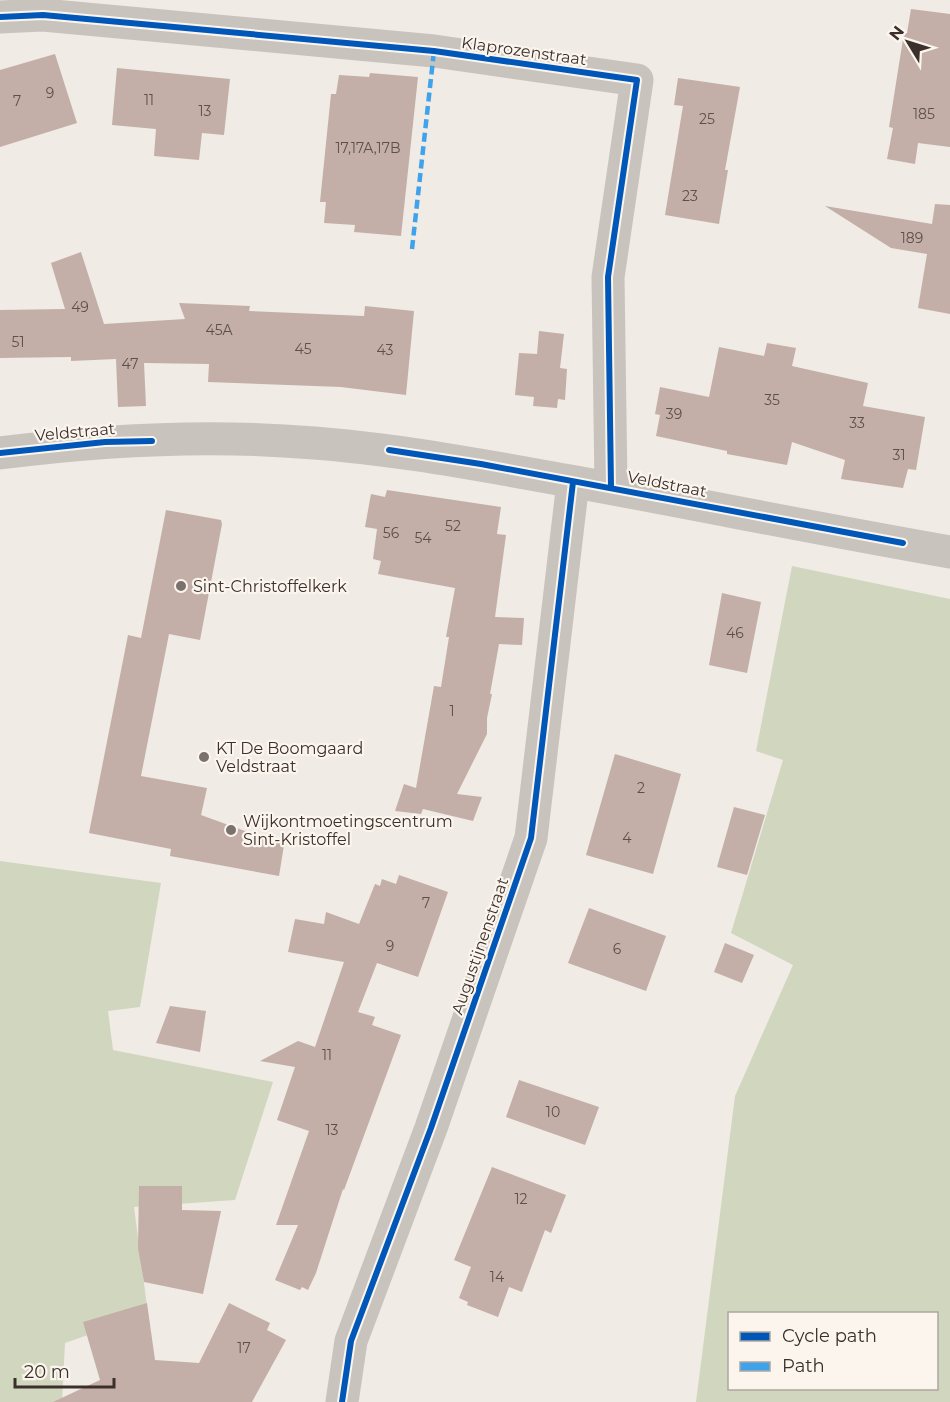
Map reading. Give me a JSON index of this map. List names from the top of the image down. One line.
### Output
{"streets":{"street":["Klaprozenstraat","Veldstraat","Augustijnenstraat"]},"crossings":[["Klaprozenstraat","Veldstraat"],["Veldstraat","Augustijnenstraat"]],"places":["Sint-Christoffelkerk","KT De Boomgaard Veldstraat","Wijkontmoetingscentrum Sint-Kristoffel"],"house_numbers":["9","11","7","13","185","25","17,17A,17B","23","189","49","45A","51","45","43","47","35","39","33","31","52","56","54","46","1","2","4","7","9","6","11","10","13","12","14","17"],"legend":["Cycle path","Path"],"scale_bar":"20 m","north":"top left"}
